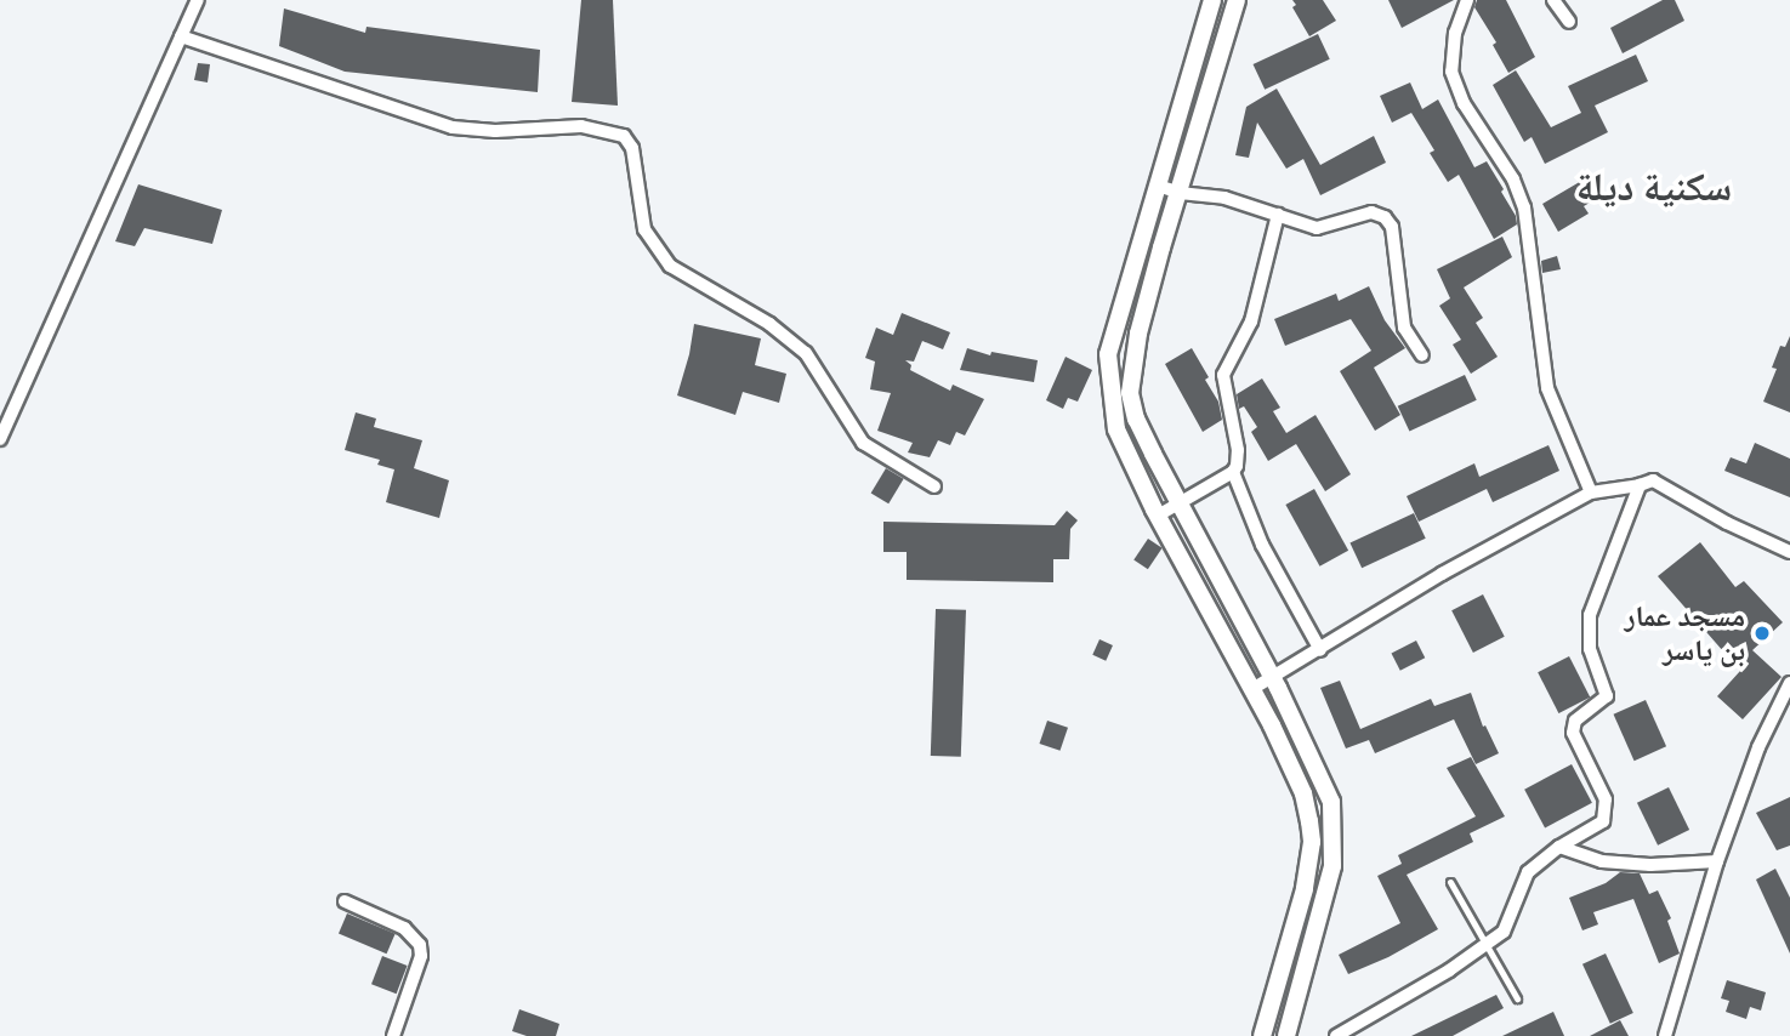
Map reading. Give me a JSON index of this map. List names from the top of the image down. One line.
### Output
{"districts":["سكنية ديلة"],"places":["مسجد عمار بن ياسر"]}
